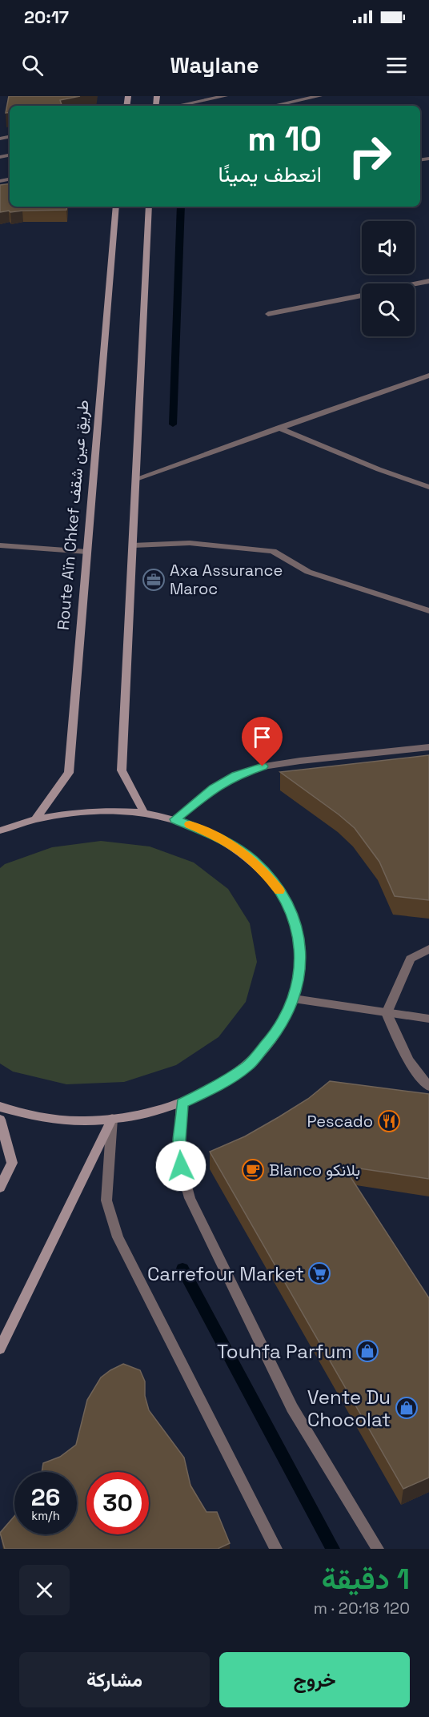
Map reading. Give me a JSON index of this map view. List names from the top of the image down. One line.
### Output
{"streets":{"main road":["Route Aïn Chkef طريق عين شقف"]},"places":{"office":["Axa Assurance Maroc"],"restaurant":["Pescado"],"cafe":["Blanco بلانكو"],"supermarket":["Carrefour Market"],"shop":["Touhfa Parfum","Vente Du Chocolat"]},"page":{"status":"20:17","header":"Waylane","turn":["10 m","انعطف يمينًا"],"speed":"26 km/h","limit":"30","heading":["1 دقيقة","120 m · 20:18"],"buttons":["خروج","مشاركة"]}}
